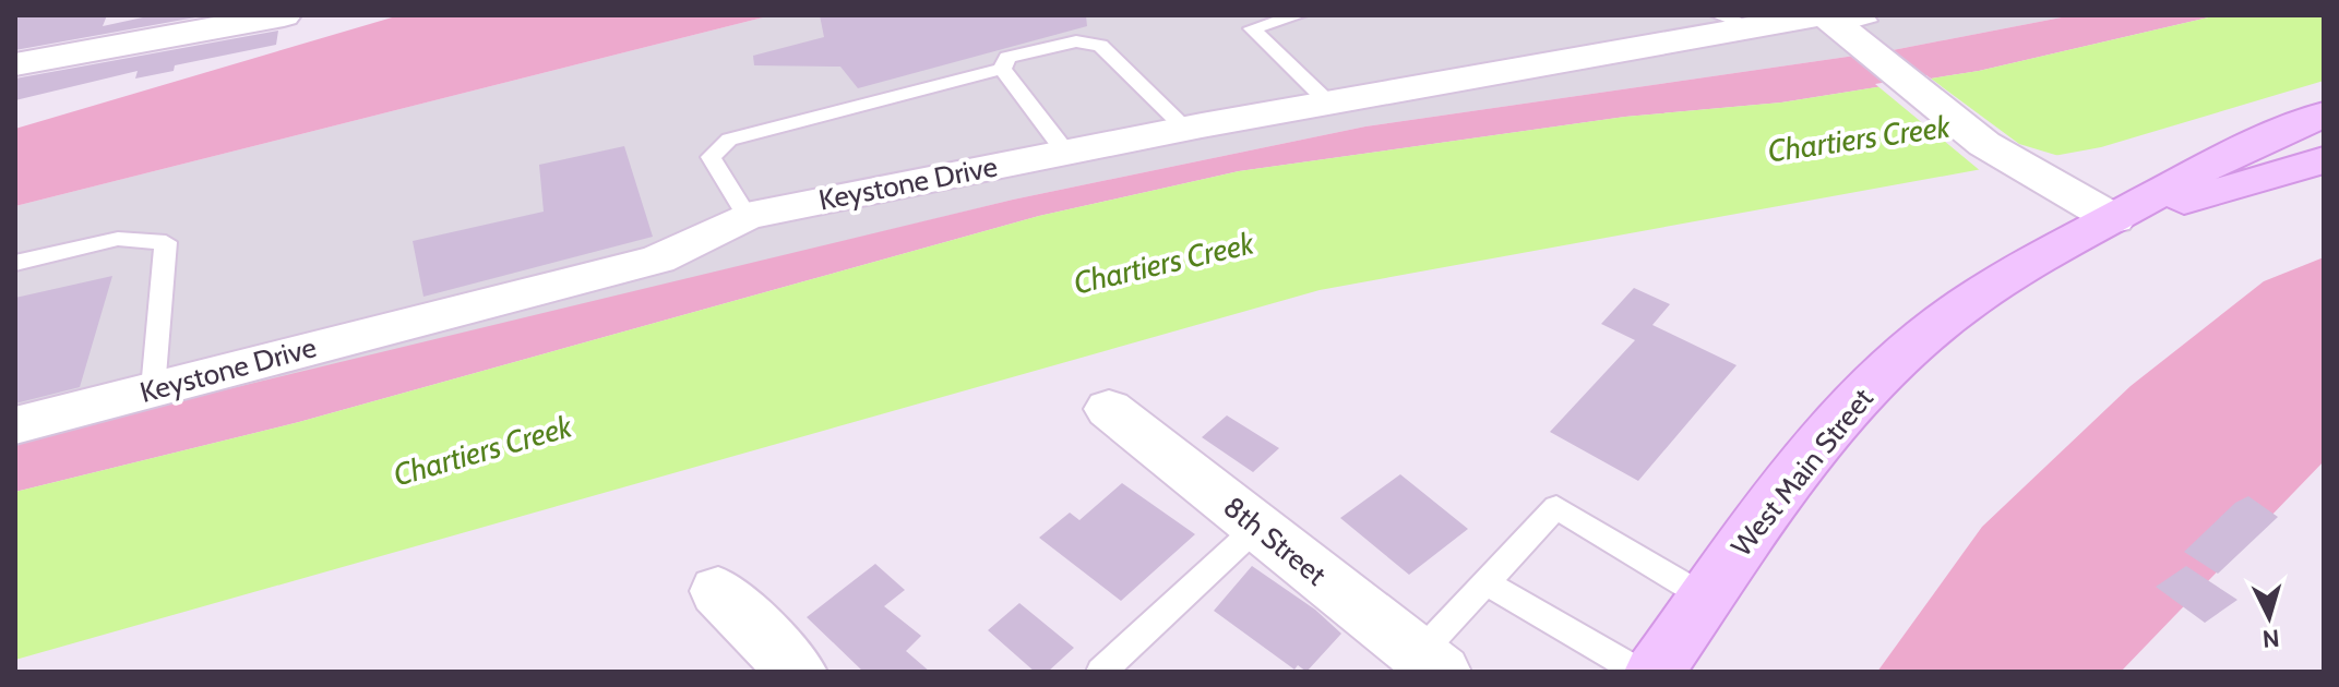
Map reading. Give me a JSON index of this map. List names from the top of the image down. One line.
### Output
{"streets":{"main road":["West Main Street"],"street":["Keystone Drive","8th Street"]},"water":["Chartiers Creek"],"north":"bottom"}
